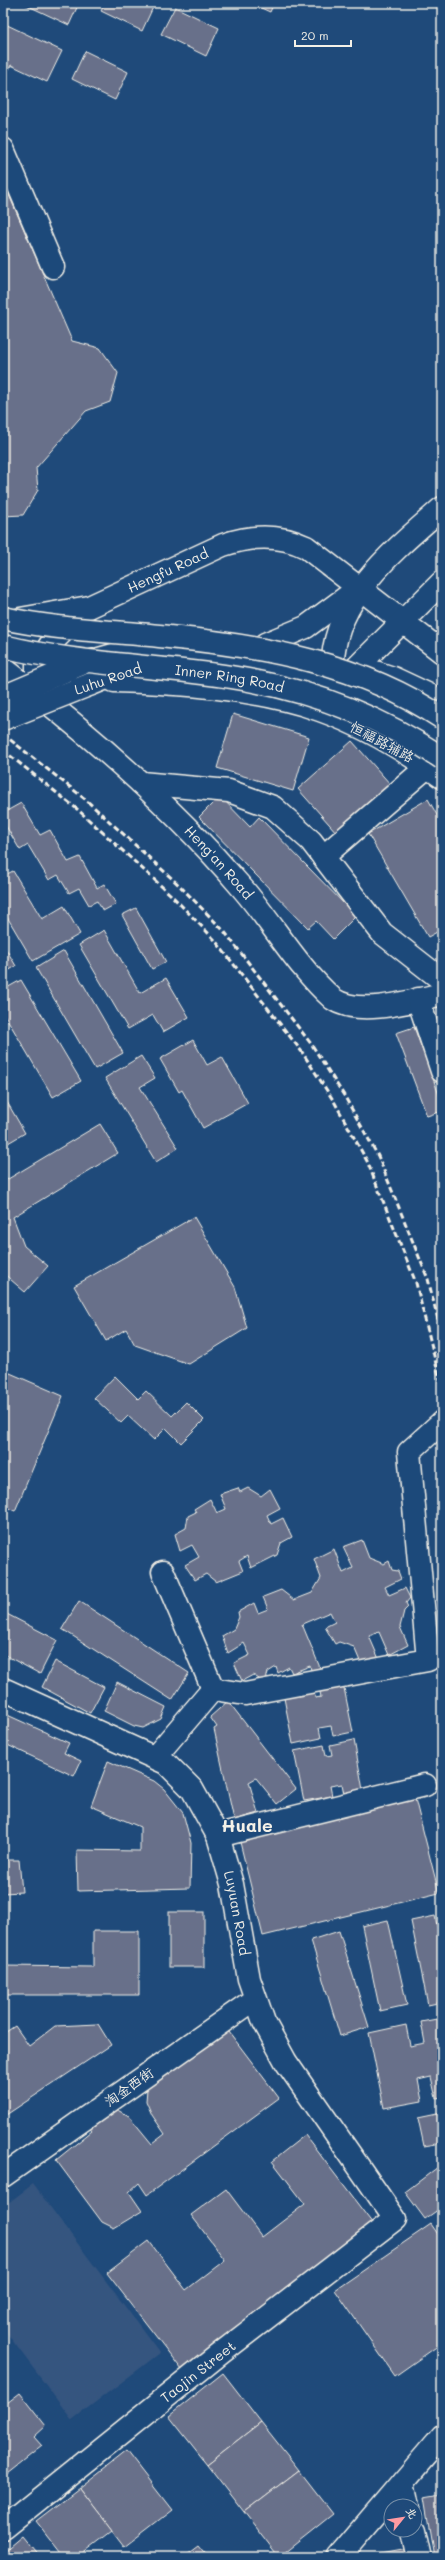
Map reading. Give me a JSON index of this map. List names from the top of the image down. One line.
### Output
{"streets":{"main road":["Hengfu Road","Luhu Road","Inner Ring Road","恒福路辅路","Heng'an Road","Luyuan Road","淘金西街","Taojin Street"]},"crossings":[["Luhu Road","恒福路辅路"],["Inner Ring Road","恒福路辅路"],["Luyuan Road","淘金西街"],["Luyuan Road","Taojin Street"]],"districts":["Huale"],"scale_bar":"20 m","north":"top right"}
